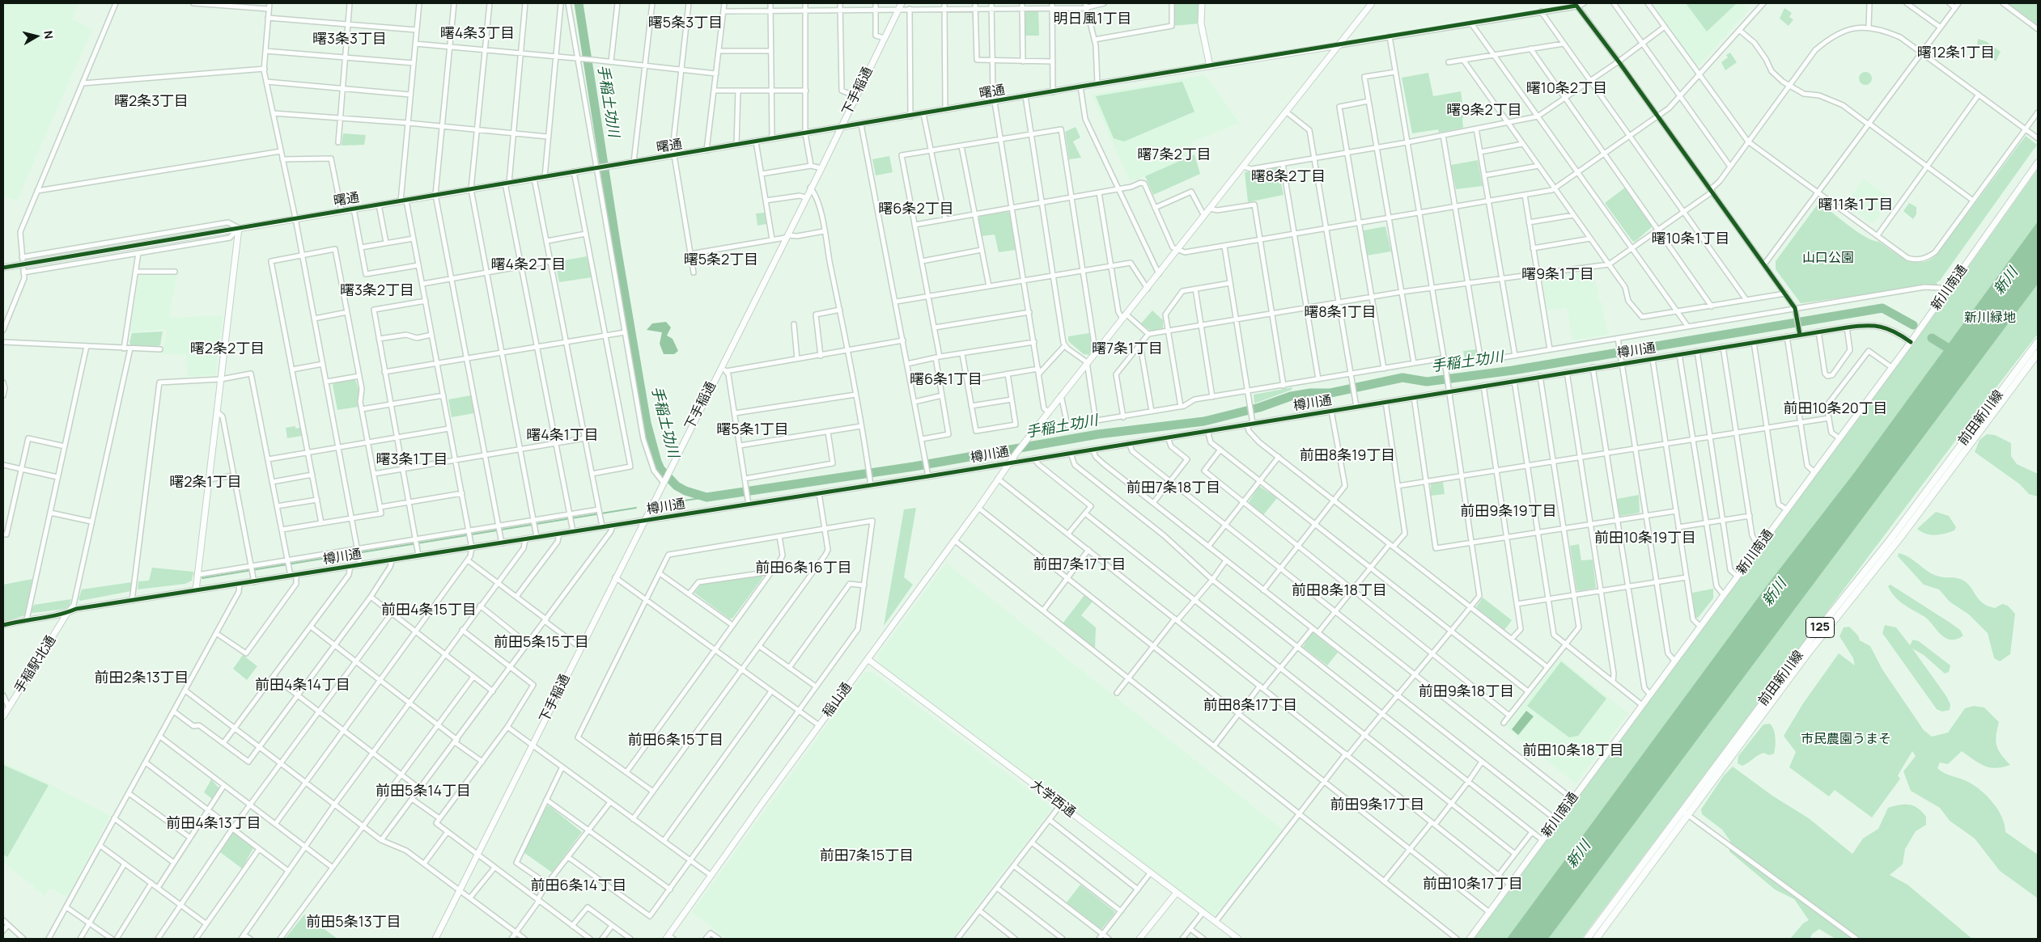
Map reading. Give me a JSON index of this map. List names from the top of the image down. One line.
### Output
{"streets":{"main road":["前田新川線","125"],"street":["下手稲通","曙通","新川南通","樽川通","手稲駅北通","稲山通","大学西通"]},"crossings":[["下手稲通","曙通"],["下手稲通","樽川通"],["曙通","稲山通"],["新川南通","樽川通"],["樽川通","手稲駅北通"],["樽川通","稲山通"],["稲山通","大学西通"]],"districts":["明日風1丁目","曙5条3丁目","曙4条3丁目","曙3条3丁目","曙12条1丁目","曙10条2丁目","曙2条3丁目","曙9条2丁目","曙7条2丁目","曙8条2丁目","曙11条1丁目","曙6条2丁目","曙10条1丁目","曙5条2丁目","曙4条2丁目","曙9条1丁目","曙3条2丁目","曙8条1丁目","曙2条2丁目","曙7条1丁目","曙6条1丁目","前田10条20丁目","曙5条1丁目","曙4条1丁目","前田8条19丁目","曙3条1丁目","曙2条1丁目","前田7条18丁目","前田9条19丁目","前田10条19丁目","前田7条17丁目","前田6条16丁目","前田8条18丁目","前田4条15丁目","前田5条15丁目","前田2条13丁目","前田4条14丁目","前田9条18丁目","前田8条17丁目","前田6条15丁目","前田10条18丁目","前田5条14丁目","前田9条17丁目","前田4条13丁目","前田7条15丁目","前田10条17丁目","前田6条14丁目","前田5条13丁目"],"water":["手稲土功川","新川"],"parks":["山口公園","新川緑地","市民農園うまそ"],"north":"right"}
